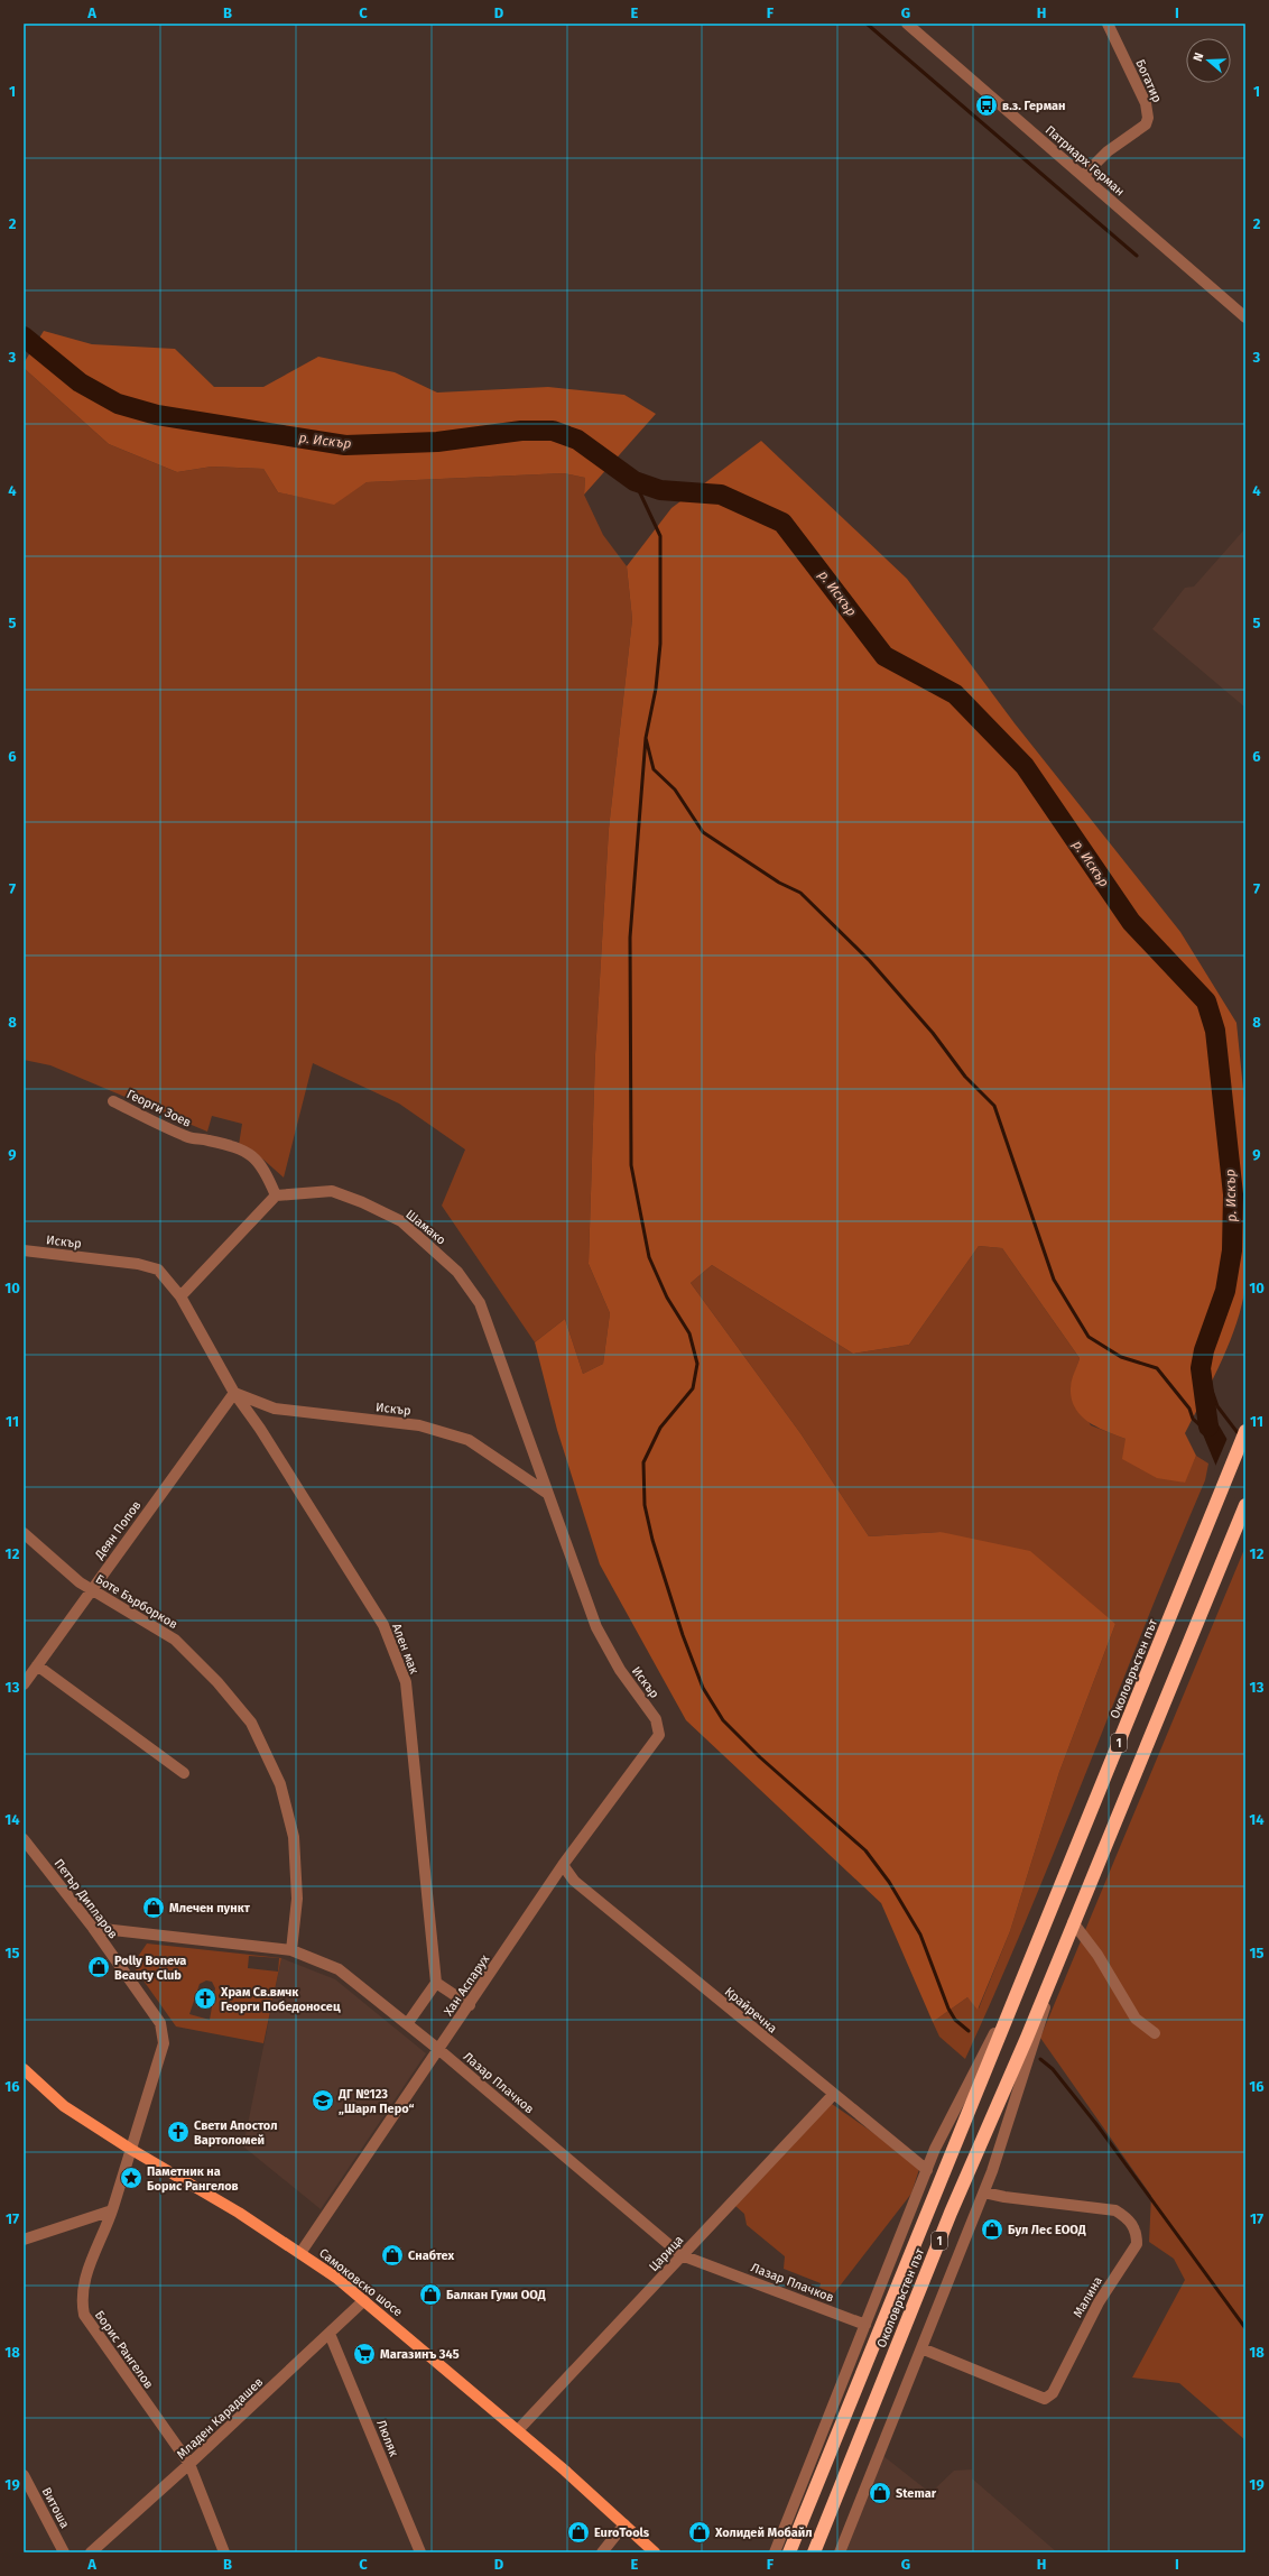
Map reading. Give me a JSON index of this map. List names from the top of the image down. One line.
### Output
{"streets":{"highway":["Околовръстен път","1"],"main road":["Самоковско шосе"],"street":["Богатир","Патриарх Герман","Георги Зоев","Шамако","Искър","Деян Попов","Боте Бърборков","Ален мак","Петър Дипларов","Хан Аспарух","Крайречна","Лазар Плачков","Царица","Малина","Борис Рангелов","Младен Карадашев","Люляк","Витоша"]},"crossings":[["Богатир","Патриарх Герман"],["Георги Зоев","Шамако"],["Шамако","Искър"],["Искър","Деян Попов"],["Искър","Ален мак"],["Искър","Хан Аспарух"],["Деян Попов","Боте Бърборков"],["Деян Попов","Ален мак"],["Боте Бърборков","Лазар Плачков"],["Околовръстен път","Крайречна"],["Околовръстен път","Лазар Плачков"],["Околовръстен път","Малина"],["Петър Дипларов","Лазар Плачков"],["Петър Дипларов","Самоковско шосе"],["Петър Дипларов","Борис Рангелов"],["Хан Аспарух","Крайречна"],["Хан Аспарух","Лазар Плачков"],["Хан Аспарух","Самоковско шосе"],["Крайречна","Царица"],["Лазар Плачков","Царица"],["Царица","Самоковско шосе"],["Самоковско шосе","Борис Рангелов"],["Самоковско шосе","Младен Карадашев"],["Борис Рангелов","Младен Карадашев"],["Младен Карадашев","Люляк"]],"water":["р. Искър"],"places":{"bus stop":["в.з. Герман"],"shop":["Млечен пункт","Polly Boneva Beauty Club","Бул Лес ЕООД","Снабтех","Балкан Гуми ООД","Stemar","EuroTools","Холидей Мобайл"],"church":["Храм Св.вмчк Георги Победоносец","Свети Апостол Вартоломей"],"school or university":["ДГ №123 „Шарл Перо“"],"place":["Паметник на Борис Рангелов"],"supermarket":["Магазинъ 345"]},"north":"left","grid":{"columns":["A","B","C","D","E","F","G","H","I"],"rows":["1","2","3","4","5","6","7","8","9","10","11","12","13","14","15","16","17","18","19"]}}
